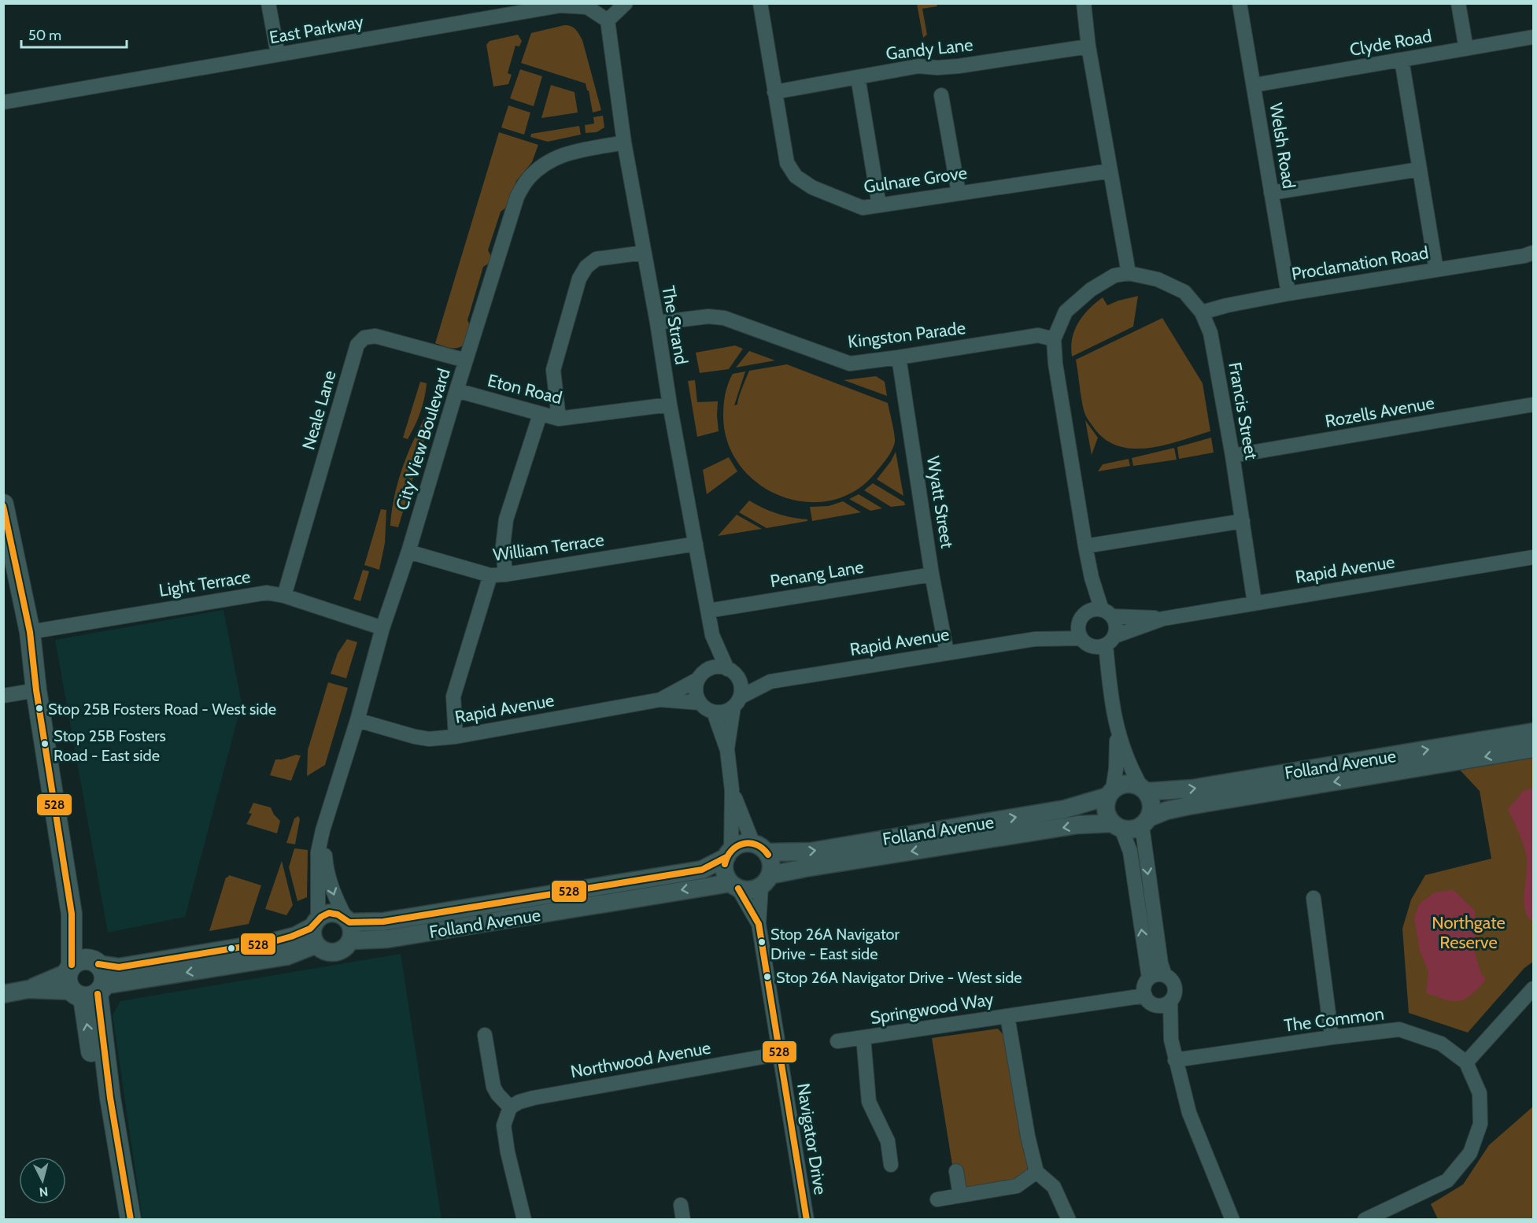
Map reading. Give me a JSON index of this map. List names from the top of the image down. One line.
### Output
{"streets":{"street":["East Parkway","Clyde Road","Gandy Lane","Welsh Road","Gulnare Grove","Proclamation Road","The Strand","Kingston Parade","Eton Road","Neale Lane","Francis Street","Rozells Avenue","City View Boulevard","Wyatt Street","William Terrace","Rapid Avenue","Penang Lane","Light Terrace","Folland Avenue","Springwood Way","The Common","Northwood Avenue","Navigator Drive"]},"crossings":[["East Parkway","The Strand"],["Clyde Road","Welsh Road"],["Gandy Lane","Gulnare Grove"],["Welsh Road","Proclamation Road"],["Proclamation Road","Francis Street"],["The Strand","Kingston Parade"],["The Strand","Eton Road"],["The Strand","City View Boulevard"],["The Strand","William Terrace"],["The Strand","Rapid Avenue"],["The Strand","Penang Lane"],["Kingston Parade","Francis Street"],["Kingston Parade","Wyatt Street"],["Eton Road","City View Boulevard"],["Neale Lane","City View Boulevard"],["Neale Lane","Light Terrace"],["Francis Street","Rozells Avenue"],["Francis Street","Rapid Avenue"],["City View Boulevard","William Terrace"],["City View Boulevard","Rapid Avenue"],["City View Boulevard","Light Terrace"],["City View Boulevard","Folland Avenue"],["Wyatt Street","Rapid Avenue"],["Wyatt Street","Penang Lane"],["Folland Avenue","Navigator Drive"],["Northwood Avenue","Navigator Drive"]],"parks":["Northgate Reserve"],"places":["Stop 25B Fosters Road - West side","Stop 25B Fosters Road - East side","Stop 26A Navigator Drive - East side","Stop 26A Navigator Drive - West side"],"lines":["transit line 528"],"scale_bar":"50 m","north":"bottom"}
